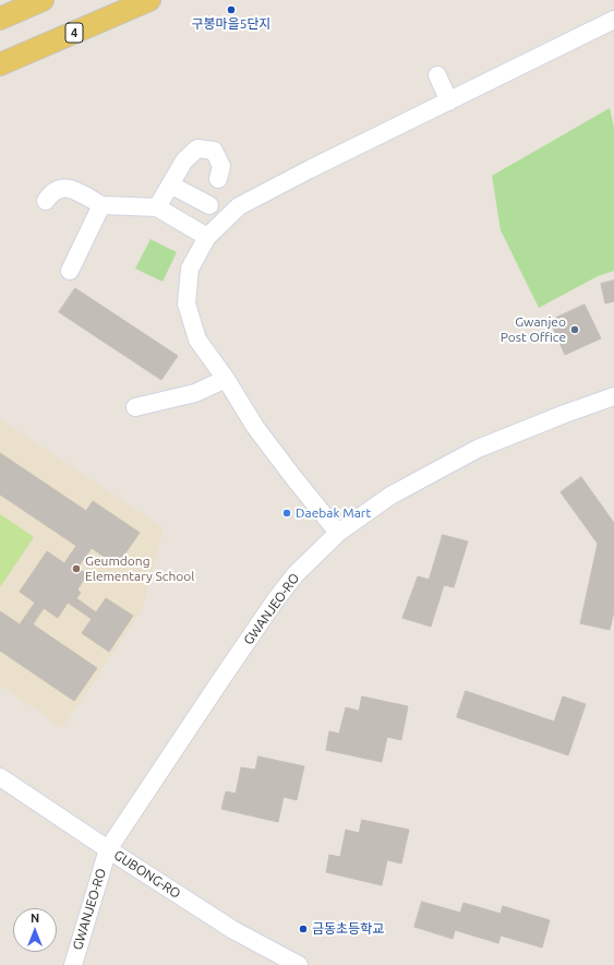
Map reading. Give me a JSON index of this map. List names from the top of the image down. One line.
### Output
{"streets":{"main road":["4"],"street":["GWANJEO-RO","GUBONG-RO"]},"crossings":[["GWANJEO-RO","GUBONG-RO"]],"places":["구봉마을5단지","Gwanjeo Post Office","Daebak Mart","Geumdong Elementary School","금동초등학교"],"north":"top"}
